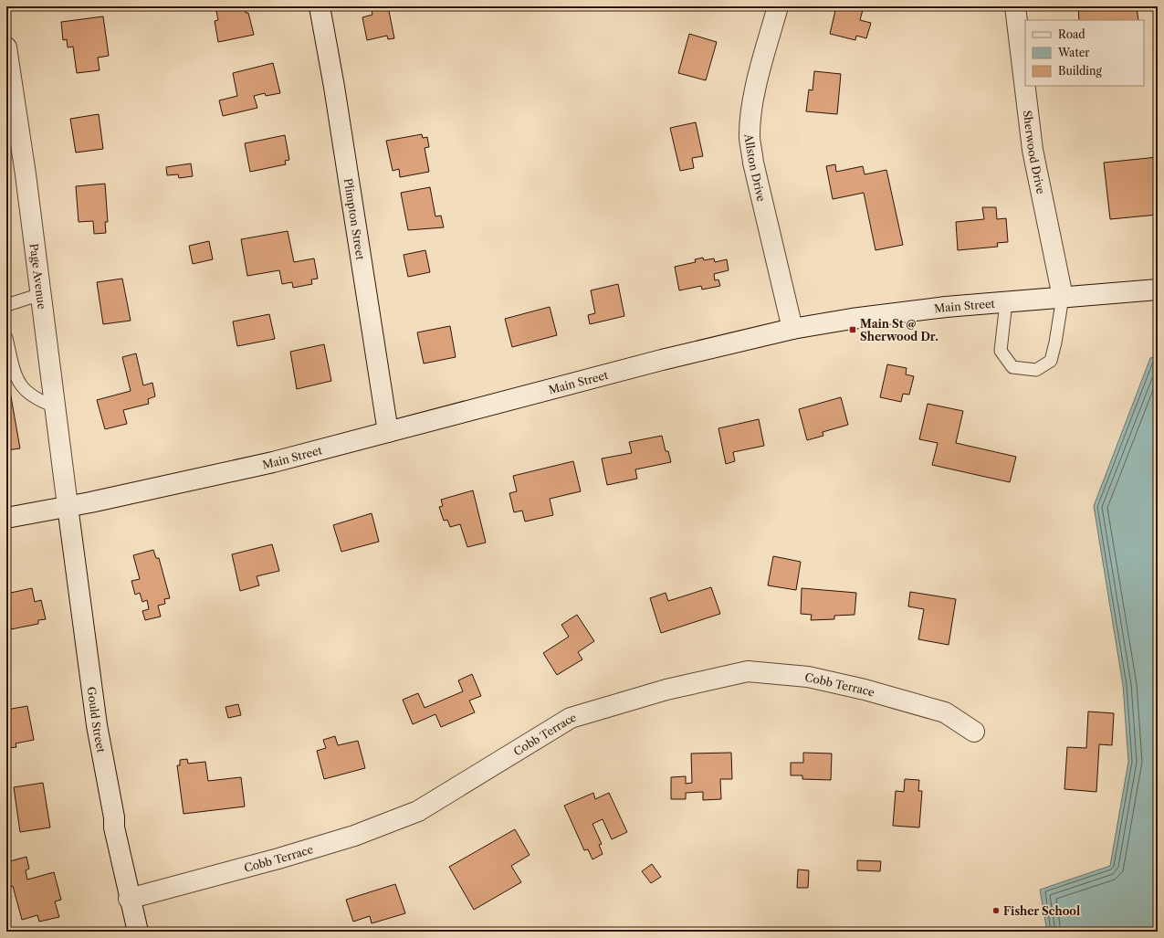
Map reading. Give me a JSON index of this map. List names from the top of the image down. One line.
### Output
{"streets":{"street":["Sherwood Drive","Allston Drive","Plimpton Street","Page Avenue","Main Street","Cobb Terrace","Gould Street"]},"crossings":[["Sherwood Drive","Main Street"],["Allston Drive","Main Street"],["Plimpton Street","Main Street"],["Page Avenue","Main Street"],["Page Avenue","Gould Street"],["Main Street","Gould Street"],["Cobb Terrace","Gould Street"]],"places":{"transit":["Main St @ Sherwood Dr."],"other":["Fisher School"]},"legend":["Road","Water","Building"]}
